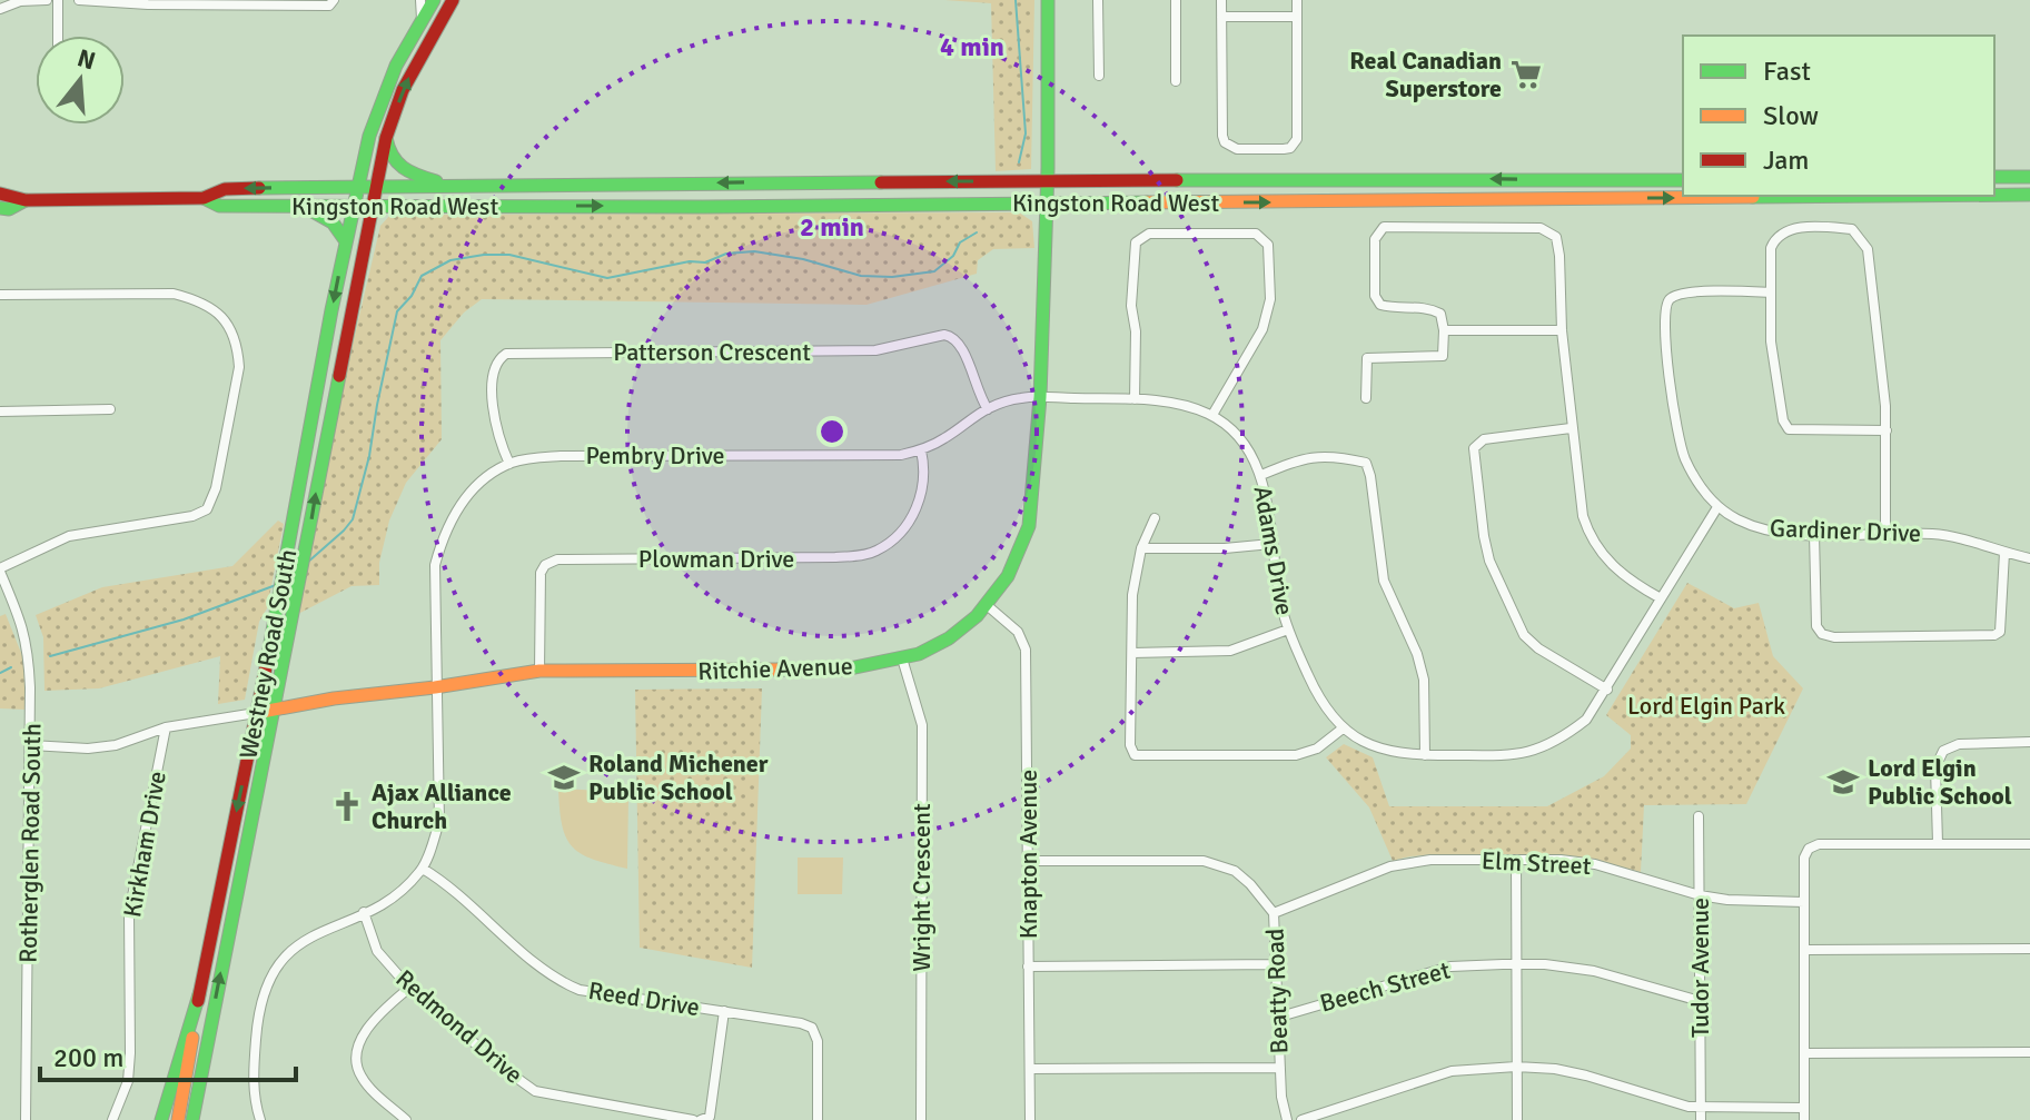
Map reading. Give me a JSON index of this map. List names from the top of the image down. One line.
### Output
{"streets":{"main road":["Kingston Road West","Westney Road South","Ritchie Avenue"],"street":["Patterson Crescent","Pembry Drive","Gardiner Drive","Adams Drive","Plowman Drive","Rotherglen Road South","Kirkham Drive","Knapton Avenue","Elm Street","Wright Crescent","Tudor Avenue","Beech Street","Beatty Road","Reed Drive","Redmond Drive"]},"crossings":[["Kingston Road West","Westney Road South"],["Kingston Road West","Ritchie Avenue"],["Patterson Crescent","Pembry Drive"],["Pembry Drive","Plowman Drive"],["Pembry Drive","Ritchie Avenue"],["Gardiner Drive","Adams Drive"],["Plowman Drive","Ritchie Avenue"],["Westney Road South","Ritchie Avenue"],["Ritchie Avenue","Knapton Avenue"],["Ritchie Avenue","Wright Crescent"],["Knapton Avenue","Beatty Road"],["Elm Street","Tudor Avenue"],["Elm Street","Beatty Road"],["Tudor Avenue","Beech Street"],["Beech Street","Beatty Road"]],"parks":["Lord Elgin Park"],"places":{"supermarket":["Real Canadian Superstore"],"school or university":["Roland Michener Public School","Lord Elgin Public School"],"church":["Ajax Alliance Church"]},"legend":["Fast","Slow","Jam"],"scale_bar":"200 m","north":"top","rings":["4 min","2 min"]}
